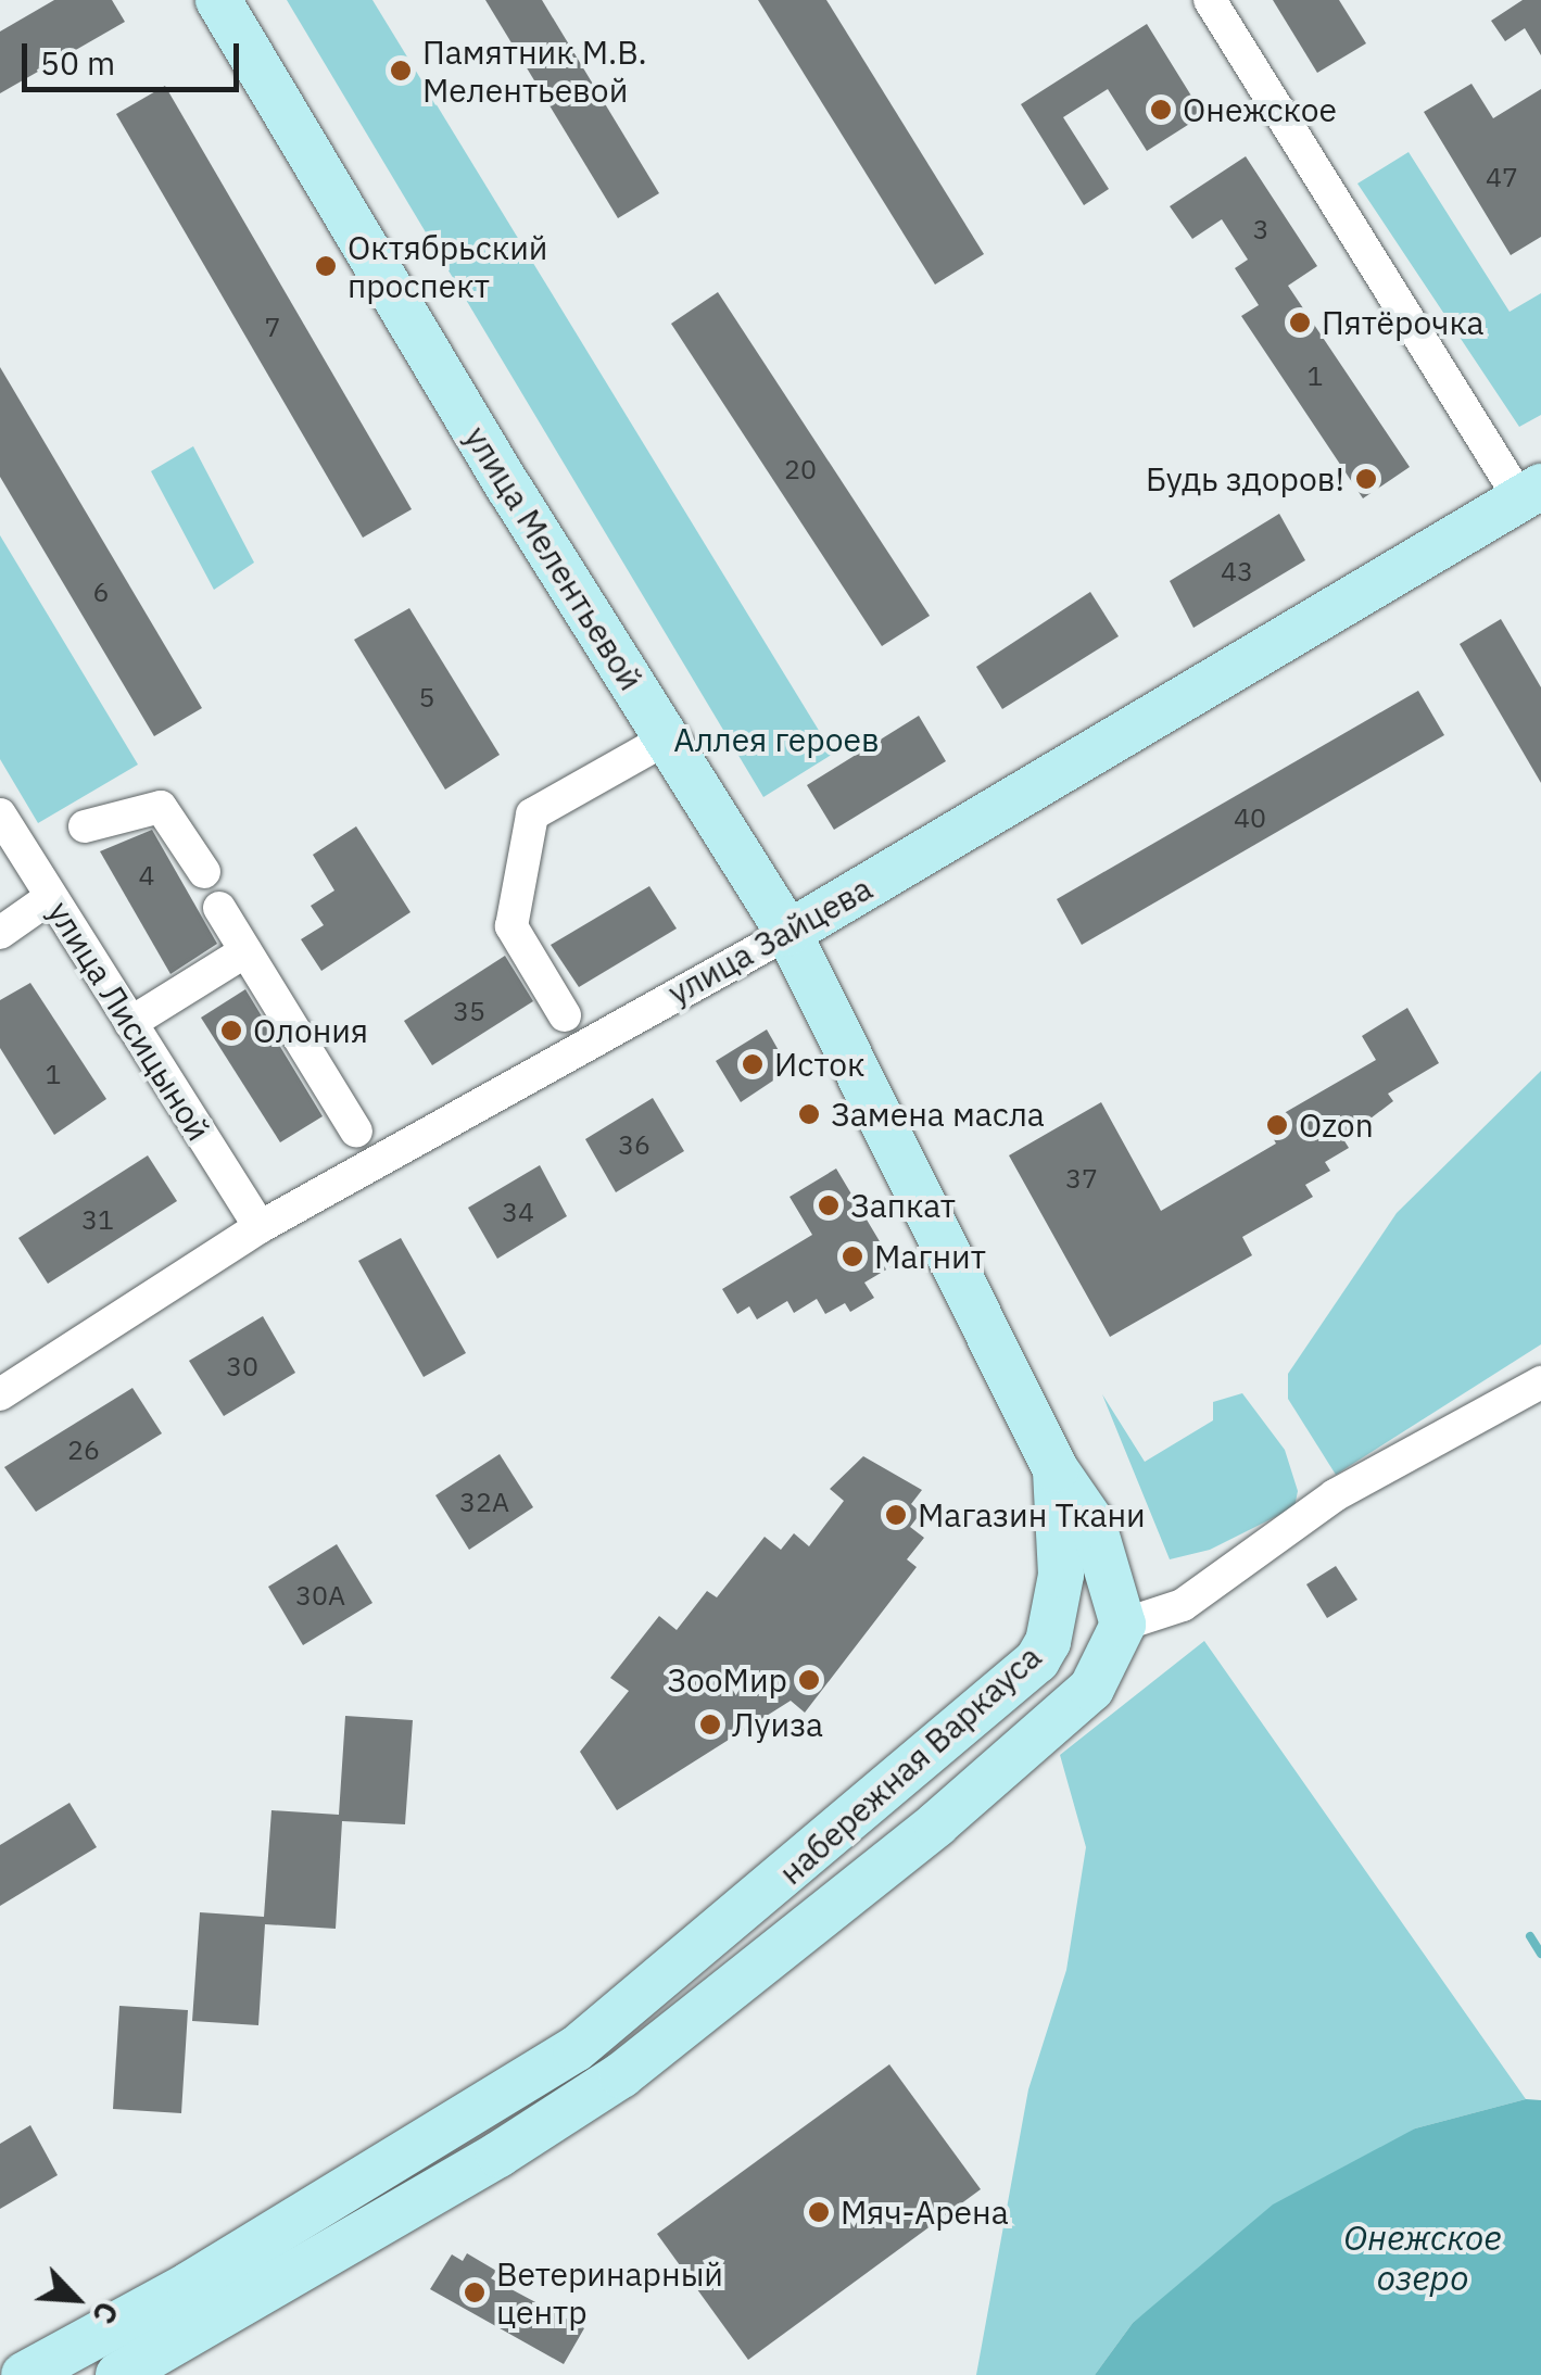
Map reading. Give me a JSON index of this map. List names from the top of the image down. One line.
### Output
{"streets":{"main road":["улица Мелентьевой","улица Зайцева","набережная Варкауса"],"street":["улица Лисицыной"]},"crossings":[["улица Мелентьевой","улица Зайцева"],["улица Мелентьевой","набережная Варкауса"],["улица Зайцева","улица Лисицыной"]],"water":["Онежское озеро"],"parks":["Аллея героев"],"places":["Памятник М.В. Мелентьевой","Онежское","Октябрьский проспект","Пятёрочка","Будь здоров!","Олония","Исток","Замена масла","Ozon","Запкат","Магнит","Магазин Ткани","ЗооМир","Луиза","Мяч-Арена","Ветеринарный центр"],"house_numbers":["47","3","7","1","20","43","6","5","40","4","35","1","36","37","34","31","30","26","32А","30А"],"scale_bar":"50 m","north":"bottom right"}
